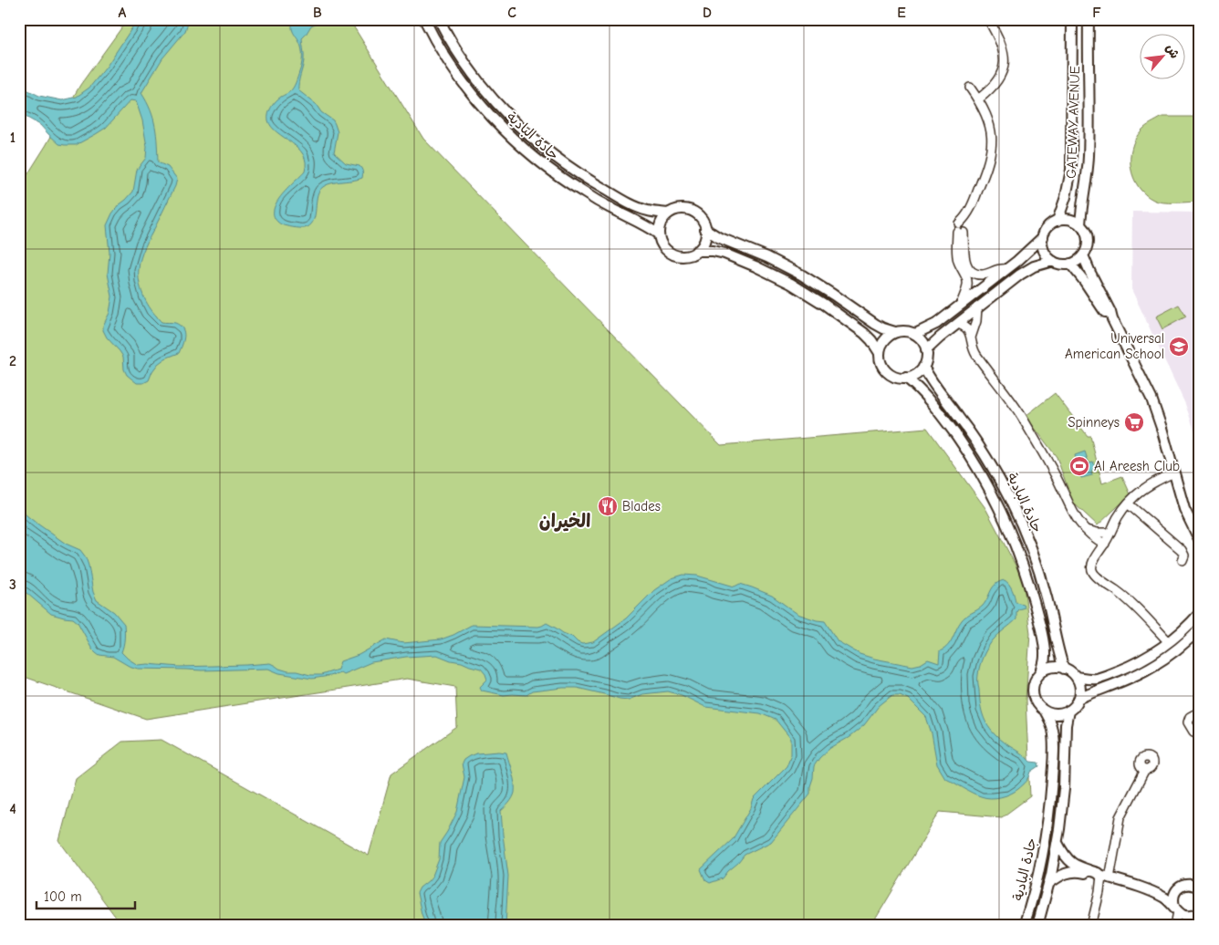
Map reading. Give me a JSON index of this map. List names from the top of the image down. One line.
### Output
{"streets":{"street":["GATEWAY AVENUE","جادة البادية"]},"districts":["الخيران"],"places":{"school or university":["Universal American School"],"supermarket":["Spinneys"],"sports":["Al Areesh Club"],"restaurant":["Blades"]},"scale_bar":"100 m","north":"top right","grid":{"columns":["A","B","C","D","E","F"],"rows":["1","2","3","4"]}}
